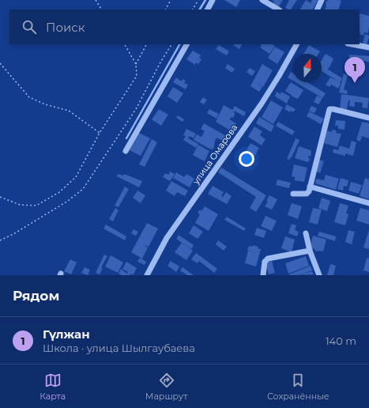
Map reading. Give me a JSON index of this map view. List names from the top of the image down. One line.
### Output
{"streets":{"street":["улица Омарова"]},"north":"top","page":{"search":"Поиск","pins":"1","heading":"Рядом","list":[{"mark":"1","name":"Гүлжан","note":"Школа · улица Шылгаубаева","value":"140 m"}],"nav":["Карта","Маршрут","Сохранённые"]}}
